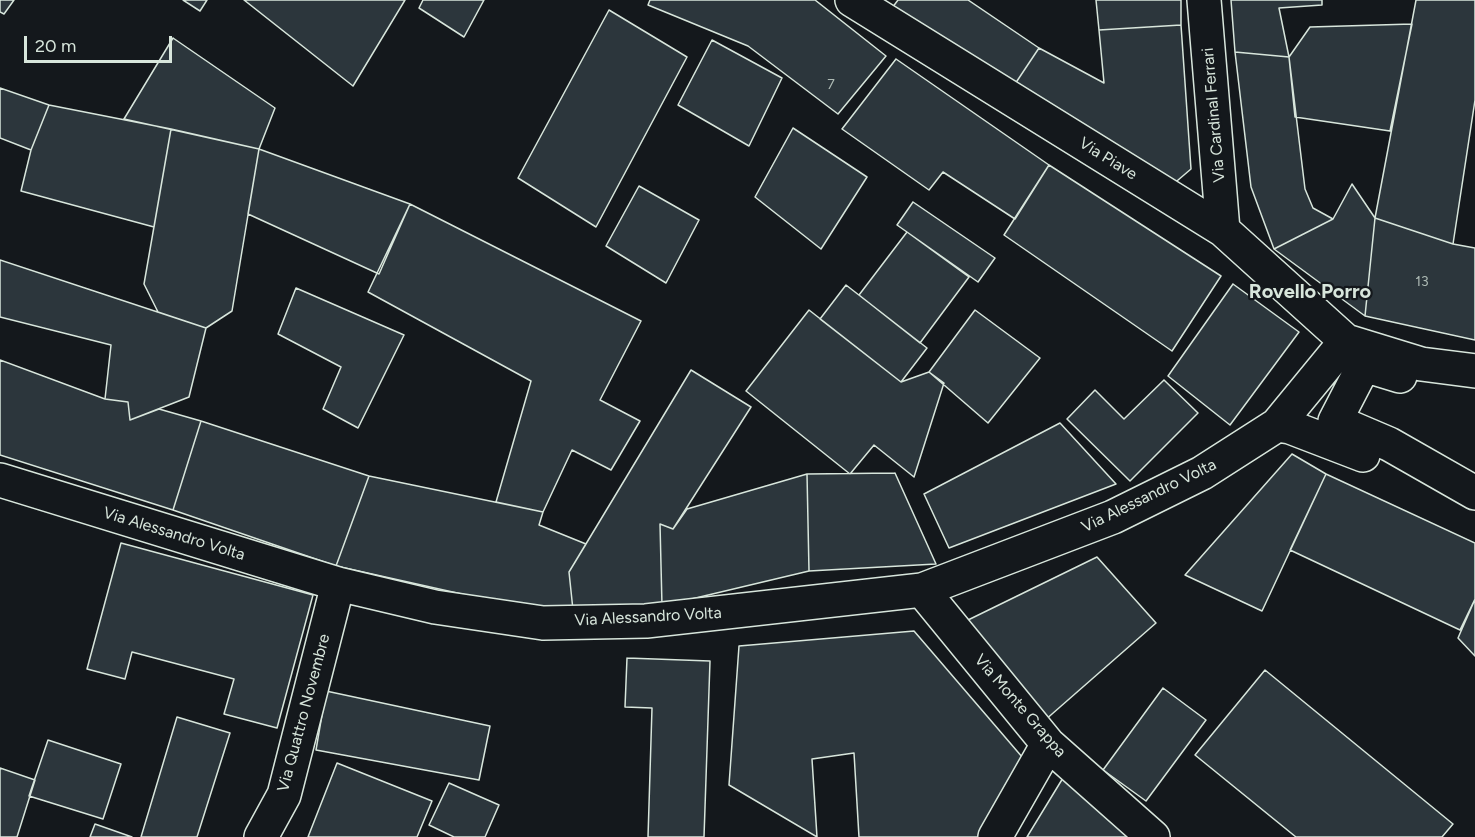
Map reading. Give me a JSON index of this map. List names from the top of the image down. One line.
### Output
{"streets":{"street":["Via Cardinal Ferrari","Via Piave","Via Alessandro Volta","Via Monte Grappa","Via Quattro Novembre"]},"crossings":[["Via Cardinal Ferrari","Via Piave"],["Via Piave","Via Alessandro Volta"],["Via Alessandro Volta","Via Monte Grappa"],["Via Alessandro Volta","Via Quattro Novembre"]],"districts":["Rovello Porro"],"house_numbers":["7","13"],"scale_bar":"20 m"}
